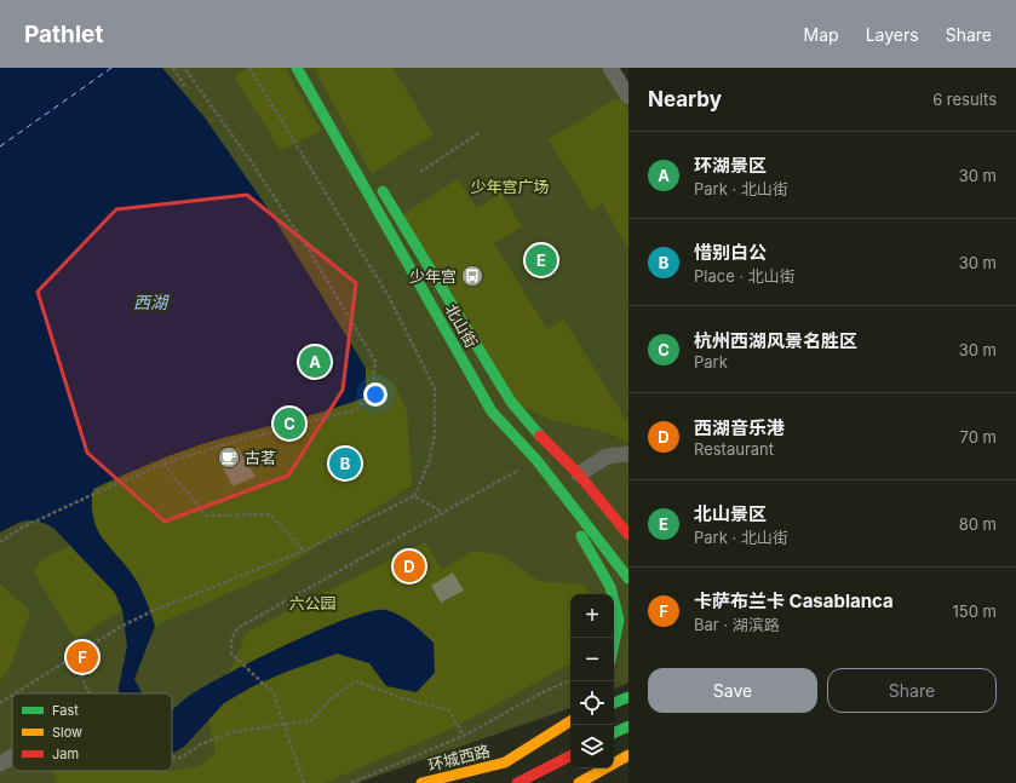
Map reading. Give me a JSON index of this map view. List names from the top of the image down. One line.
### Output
{"streets":{"main road":["北山街","环城西路"]},"water":["西湖"],"parks":["少年宫广场","六公园"],"places":{"bus stop":["少年宫"],"cafe":["古茗"]},"legend":["Fast","Slow","Jam"],"page":{"header":"Pathlet","nav":["Map","Layers","Share"],"heading":["Nearby","6 results"],"list":[{"mark":"A","name":"环湖景区","note":"Park · 北山街","value":"30 m"},{"mark":"B","name":"惜别白公","note":"Place · 北山街","value":"30 m"},{"mark":"C","name":"杭州西湖风景名胜区","note":"Park","value":"30 m"},{"mark":"D","name":"西湖音乐港","note":"Restaurant","value":"70 m"},{"mark":"E","name":"北山景区","note":"Park · 北山街","value":"80 m"},{"mark":"F","name":"卡萨布兰卡 Casablanca","note":"Bar · 湖滨路","value":"150 m"}],"pins":["E","A","C","B","D","F"],"map_buttons":["+","−"],"buttons":["Save","Share"]}}
